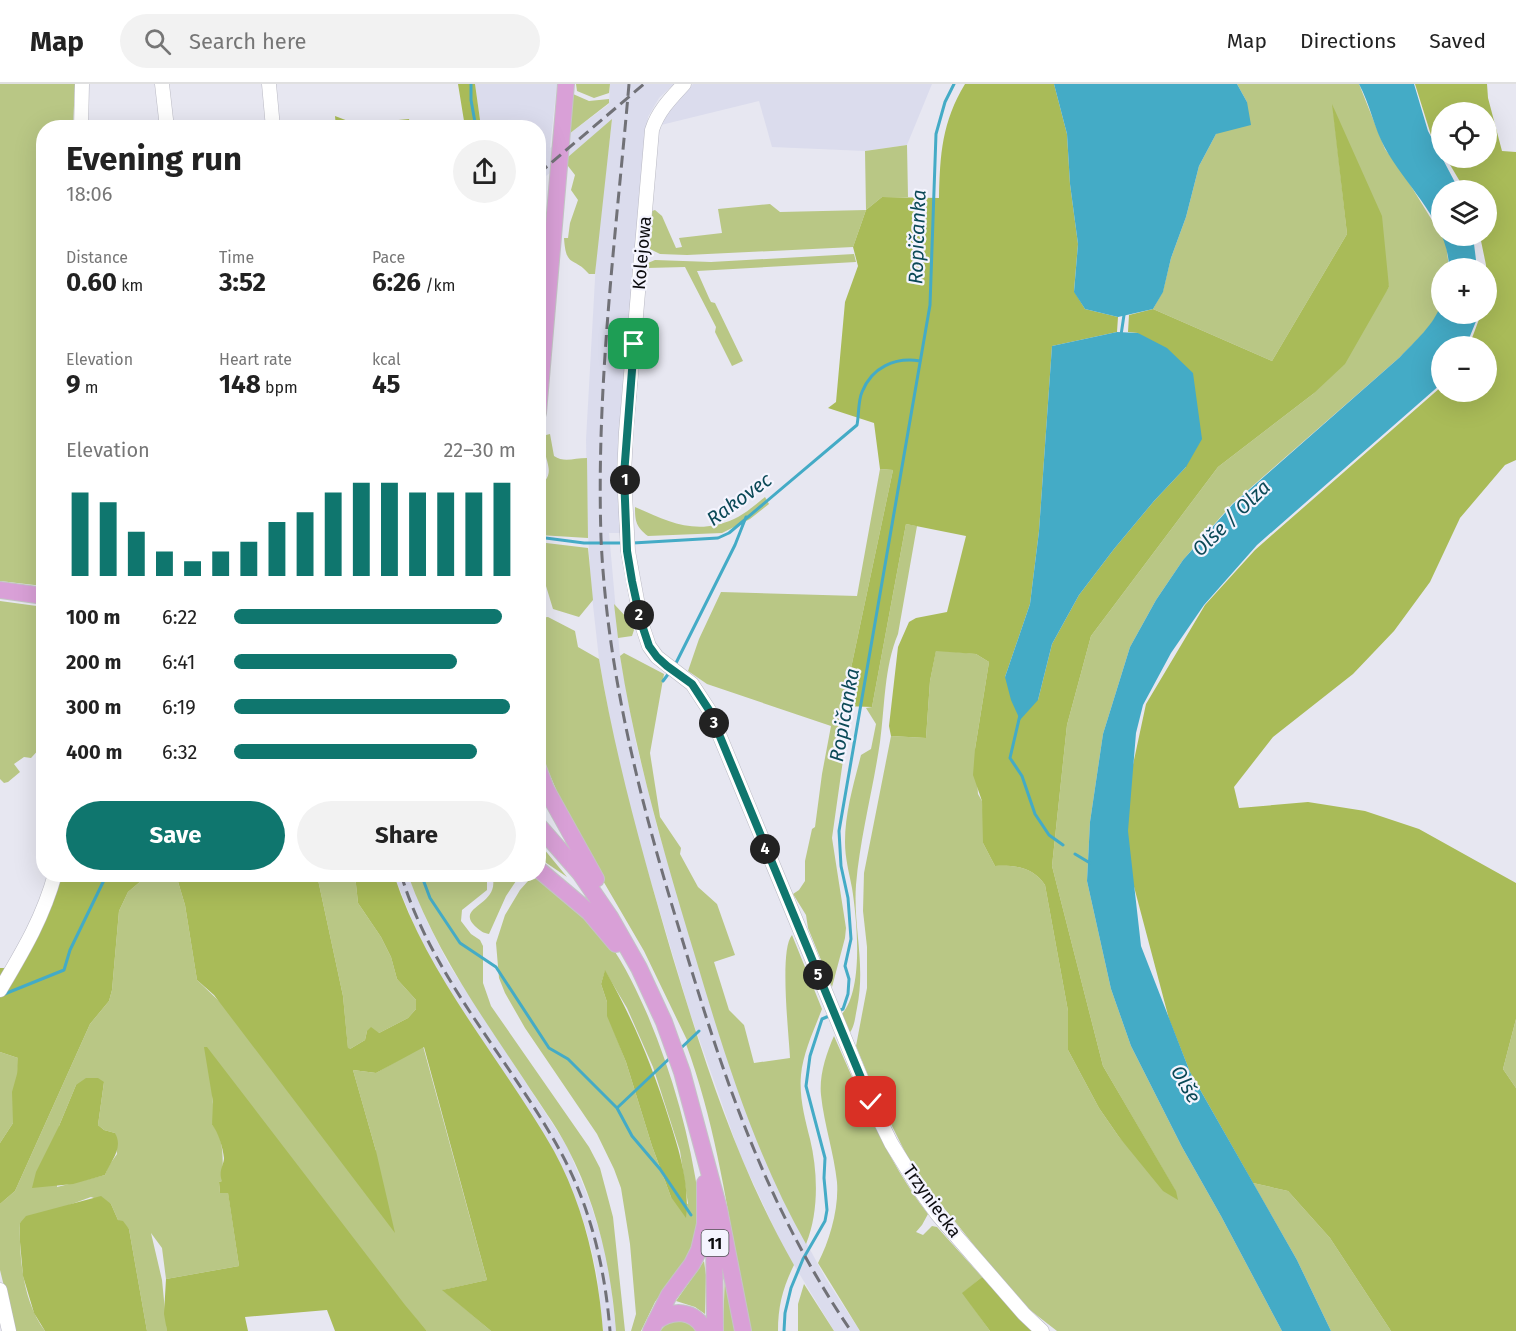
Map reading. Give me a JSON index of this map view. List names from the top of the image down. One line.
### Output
{"streets":{"main road":["11"],"street":["Kolejowa","Trzyniecka"]},"crossings":[["Kolejowa","Trzyniecka"]],"water":["Ropičanka","Rakovec","Olše / Olza","Olše"],"page":{"header":"Map","search":"Search here","nav":["Map","Directions","Saved"],"map_buttons":["+","−"],"heading":["Evening run","18:06"],"stats":[["Distance","0.60 km"],["Time","3:52"],["Pace","6:26 /km"],["Elevation","9 m"],["Heart rate","148 bpm"],["kcal","45"]],"chart":["Elevation","22–30 m"],"pins":["1","2","3","4","5"],"list":[{"name":"100 m","note":"6:22"},{"name":"200 m","note":"6:41"},{"name":"300 m","note":"6:19"},{"name":"400 m","note":"6:32"}],"buttons":["Save","Share"]}}
